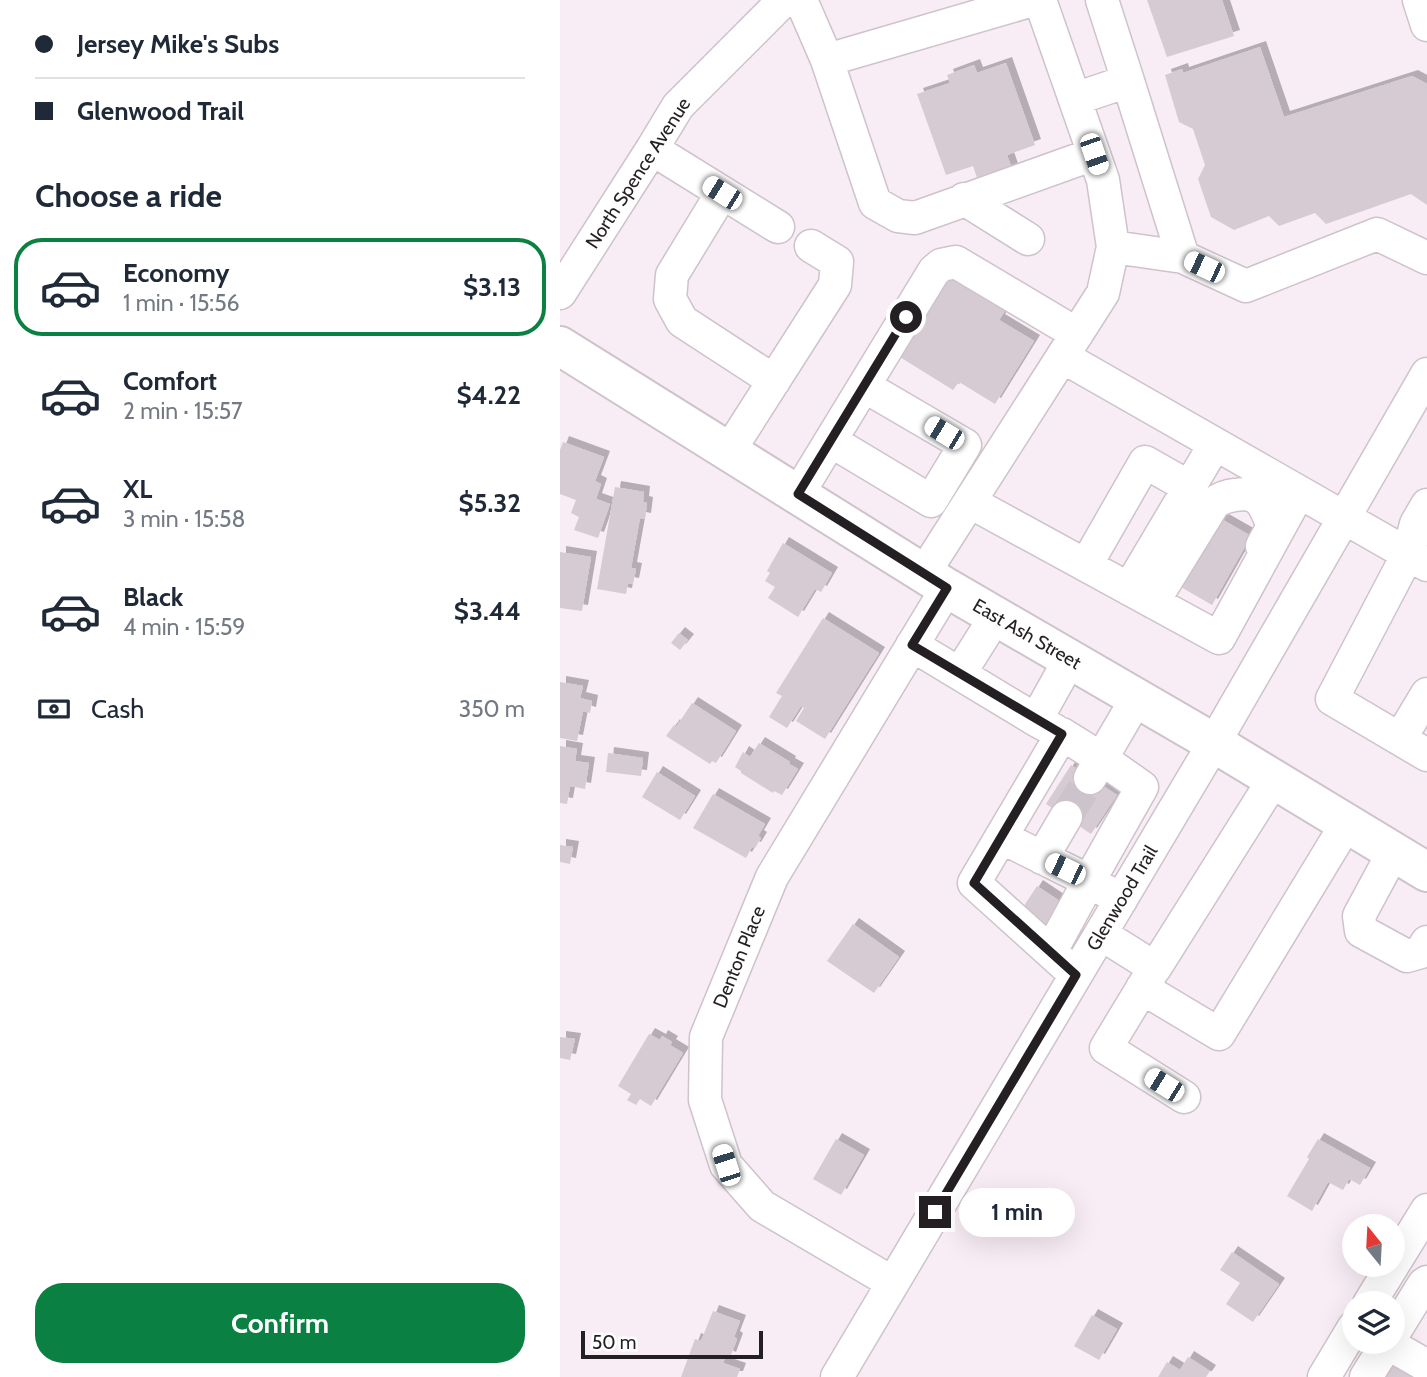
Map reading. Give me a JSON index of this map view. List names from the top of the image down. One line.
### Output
{"streets":{"main road":["East Ash Street"],"street":["North Spence Avenue","Glenwood Trail","Denton Place"]},"crossings":[["East Ash Street","Glenwood Trail"],["East Ash Street","Denton Place"],["Glenwood Trail","Denton Place"]],"scale_bar":"50 m","north":"top","page":{"banner":["Jersey Mike's Subs","Glenwood Trail"],"heading":"Choose a ride","list":[{"name":"Economy","note":"1 min · 15:56","value":"$3.13"},{"name":"Comfort","note":"2 min · 15:57","value":"$4.22"},{"name":"XL","note":"3 min · 15:58","value":"$5.32"},{"name":"Black","note":"4 min · 15:59","value":"$3.44"}],"pay":["Cash","350 m"],"bubble":"1 min","buttons":"Confirm","scale":"50 m"}}
